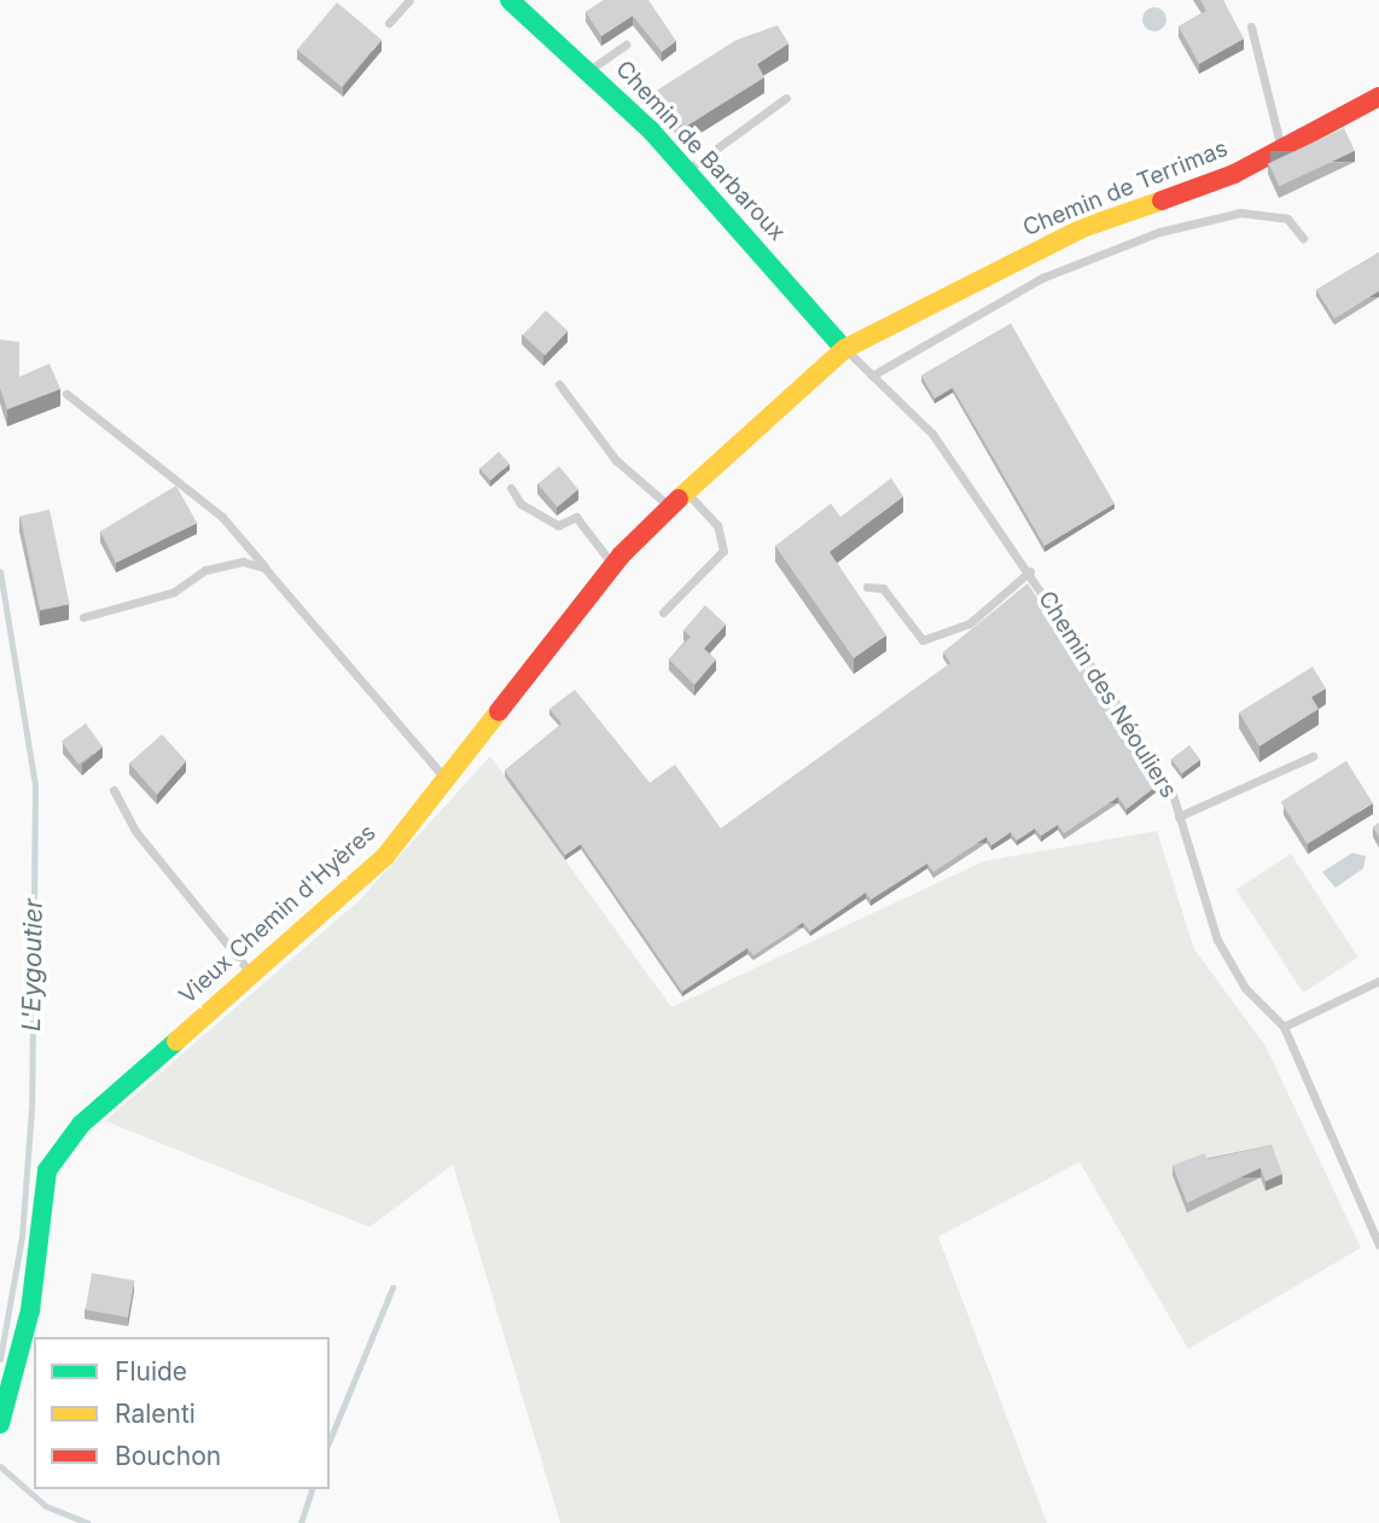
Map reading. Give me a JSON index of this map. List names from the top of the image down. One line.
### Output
{"streets":{"street":["Chemin de Barbaroux","Chemin de Terrimas","Vieux Chemin d'Hyères"],"lane":["Chemin des Néouliers"]},"crossings":[["Chemin de Barbaroux","Chemin de Terrimas"],["Chemin de Barbaroux","Chemin des Néouliers"],["Chemin de Barbaroux","Vieux Chemin d'Hyères"],["Chemin de Terrimas","Chemin des Néouliers"],["Chemin de Terrimas","Vieux Chemin d'Hyères"],["Chemin des Néouliers","Vieux Chemin d'Hyères"]],"water":["L'Eygoutier"],"legend":["Fluide","Ralenti","Bouchon"]}
